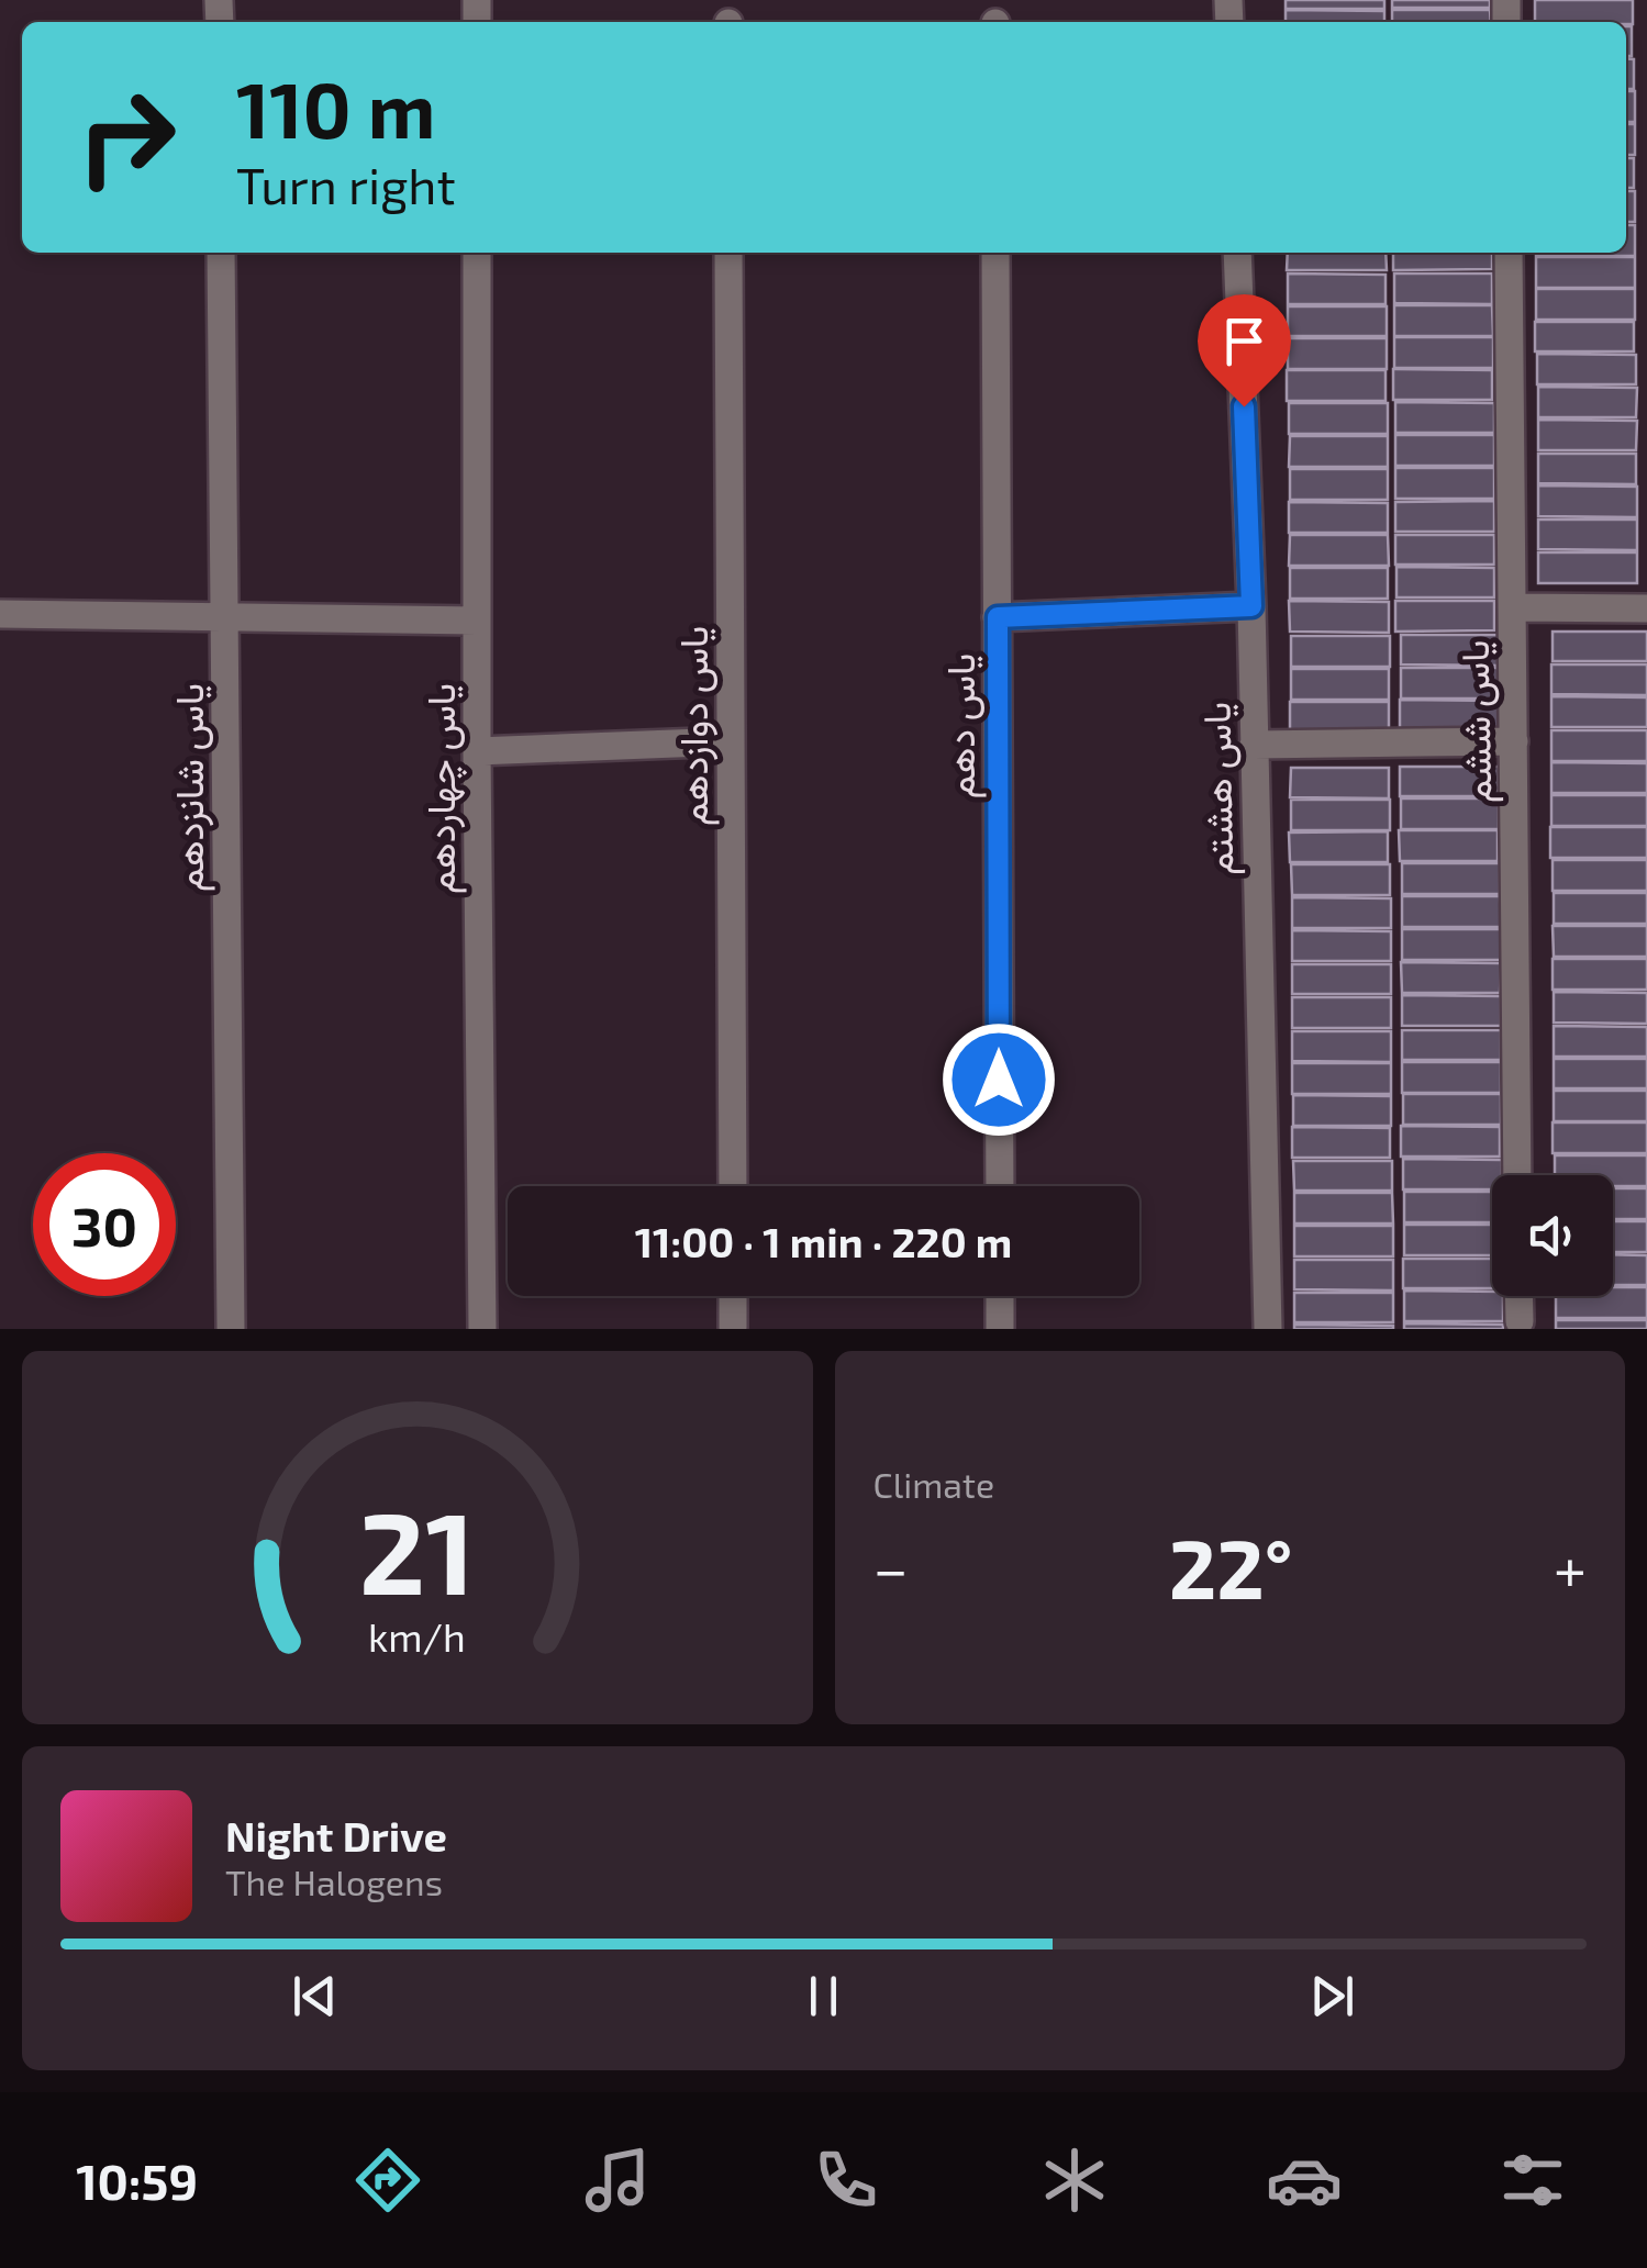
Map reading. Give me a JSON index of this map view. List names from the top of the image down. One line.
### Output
{"streets":{"street":["یاس ششم","یاس دوازدهم","یاس دهم","یاس شانزدهم","یاس چهاردهم","یاس هشتم"]},"page":{"turn":["110 m","Turn right"],"limit":"30","trip":"11:00 · 1 min · 220 m","tile":"Climate","heat":["−","22°","+"],"song":["Night Drive","The Halogens"],"tabs":"10:59","gauge":["21","km/h"]}}
